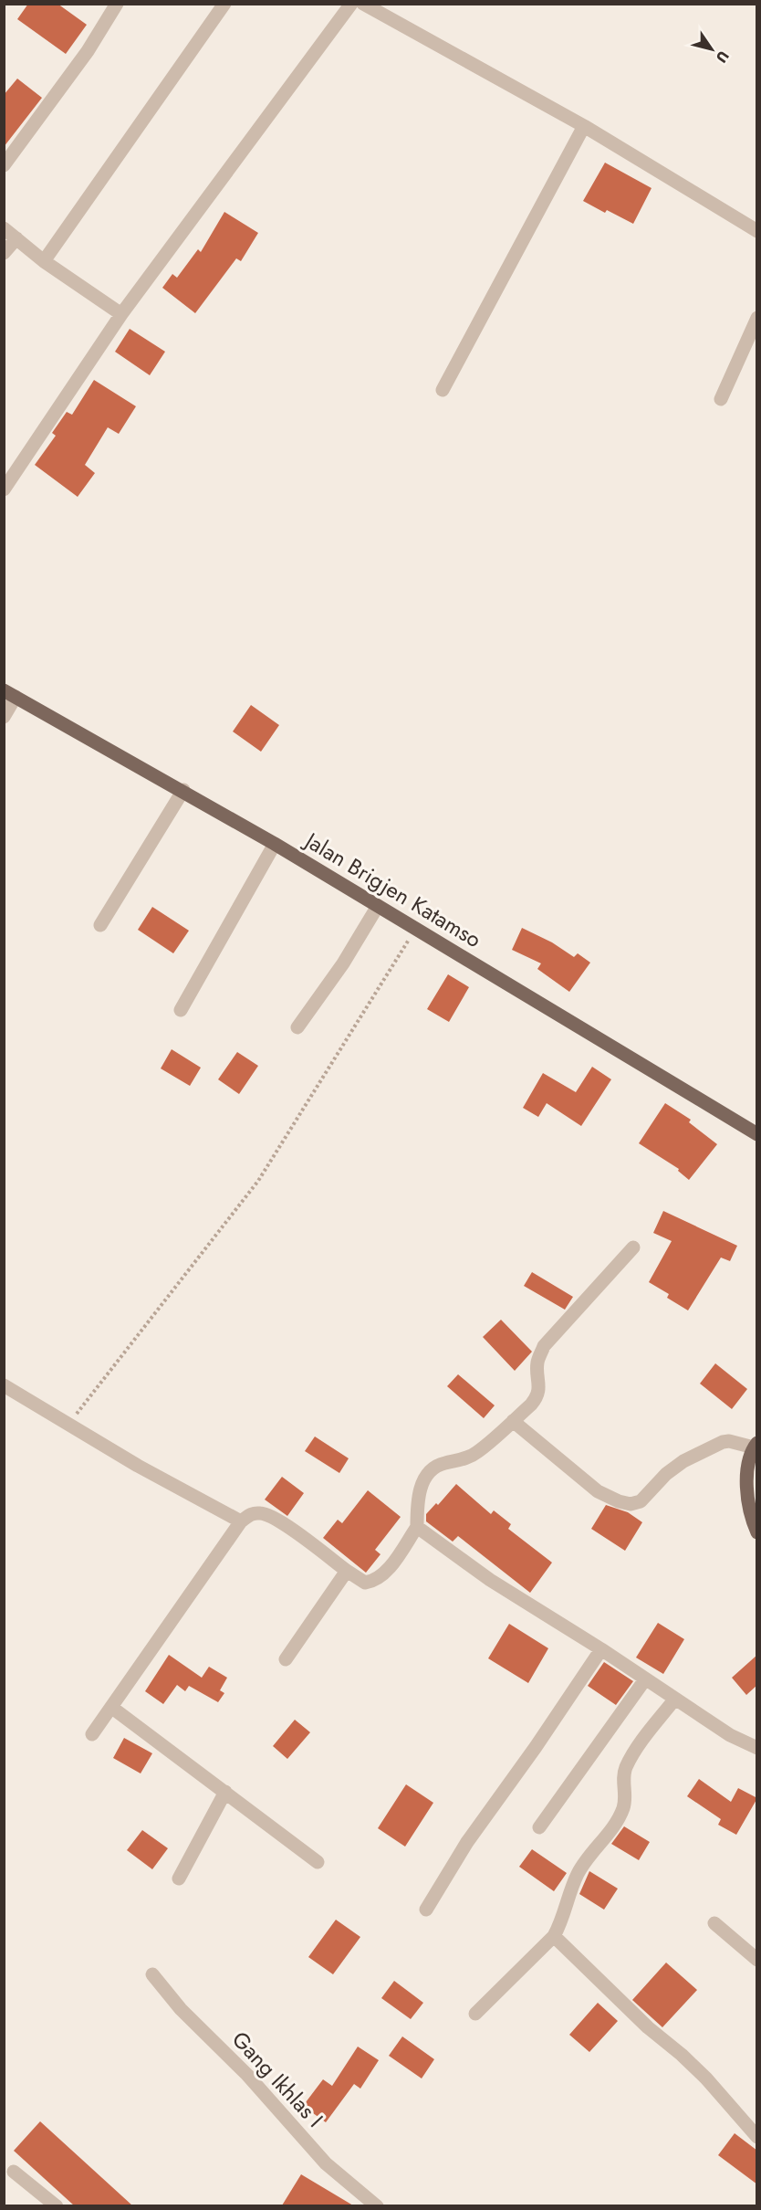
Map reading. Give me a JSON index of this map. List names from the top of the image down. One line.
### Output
{"streets":{"main road":["Jalan Brigjen Katamso"],"street":["Gang Ikhlas I"]},"north":"bottom right"}
